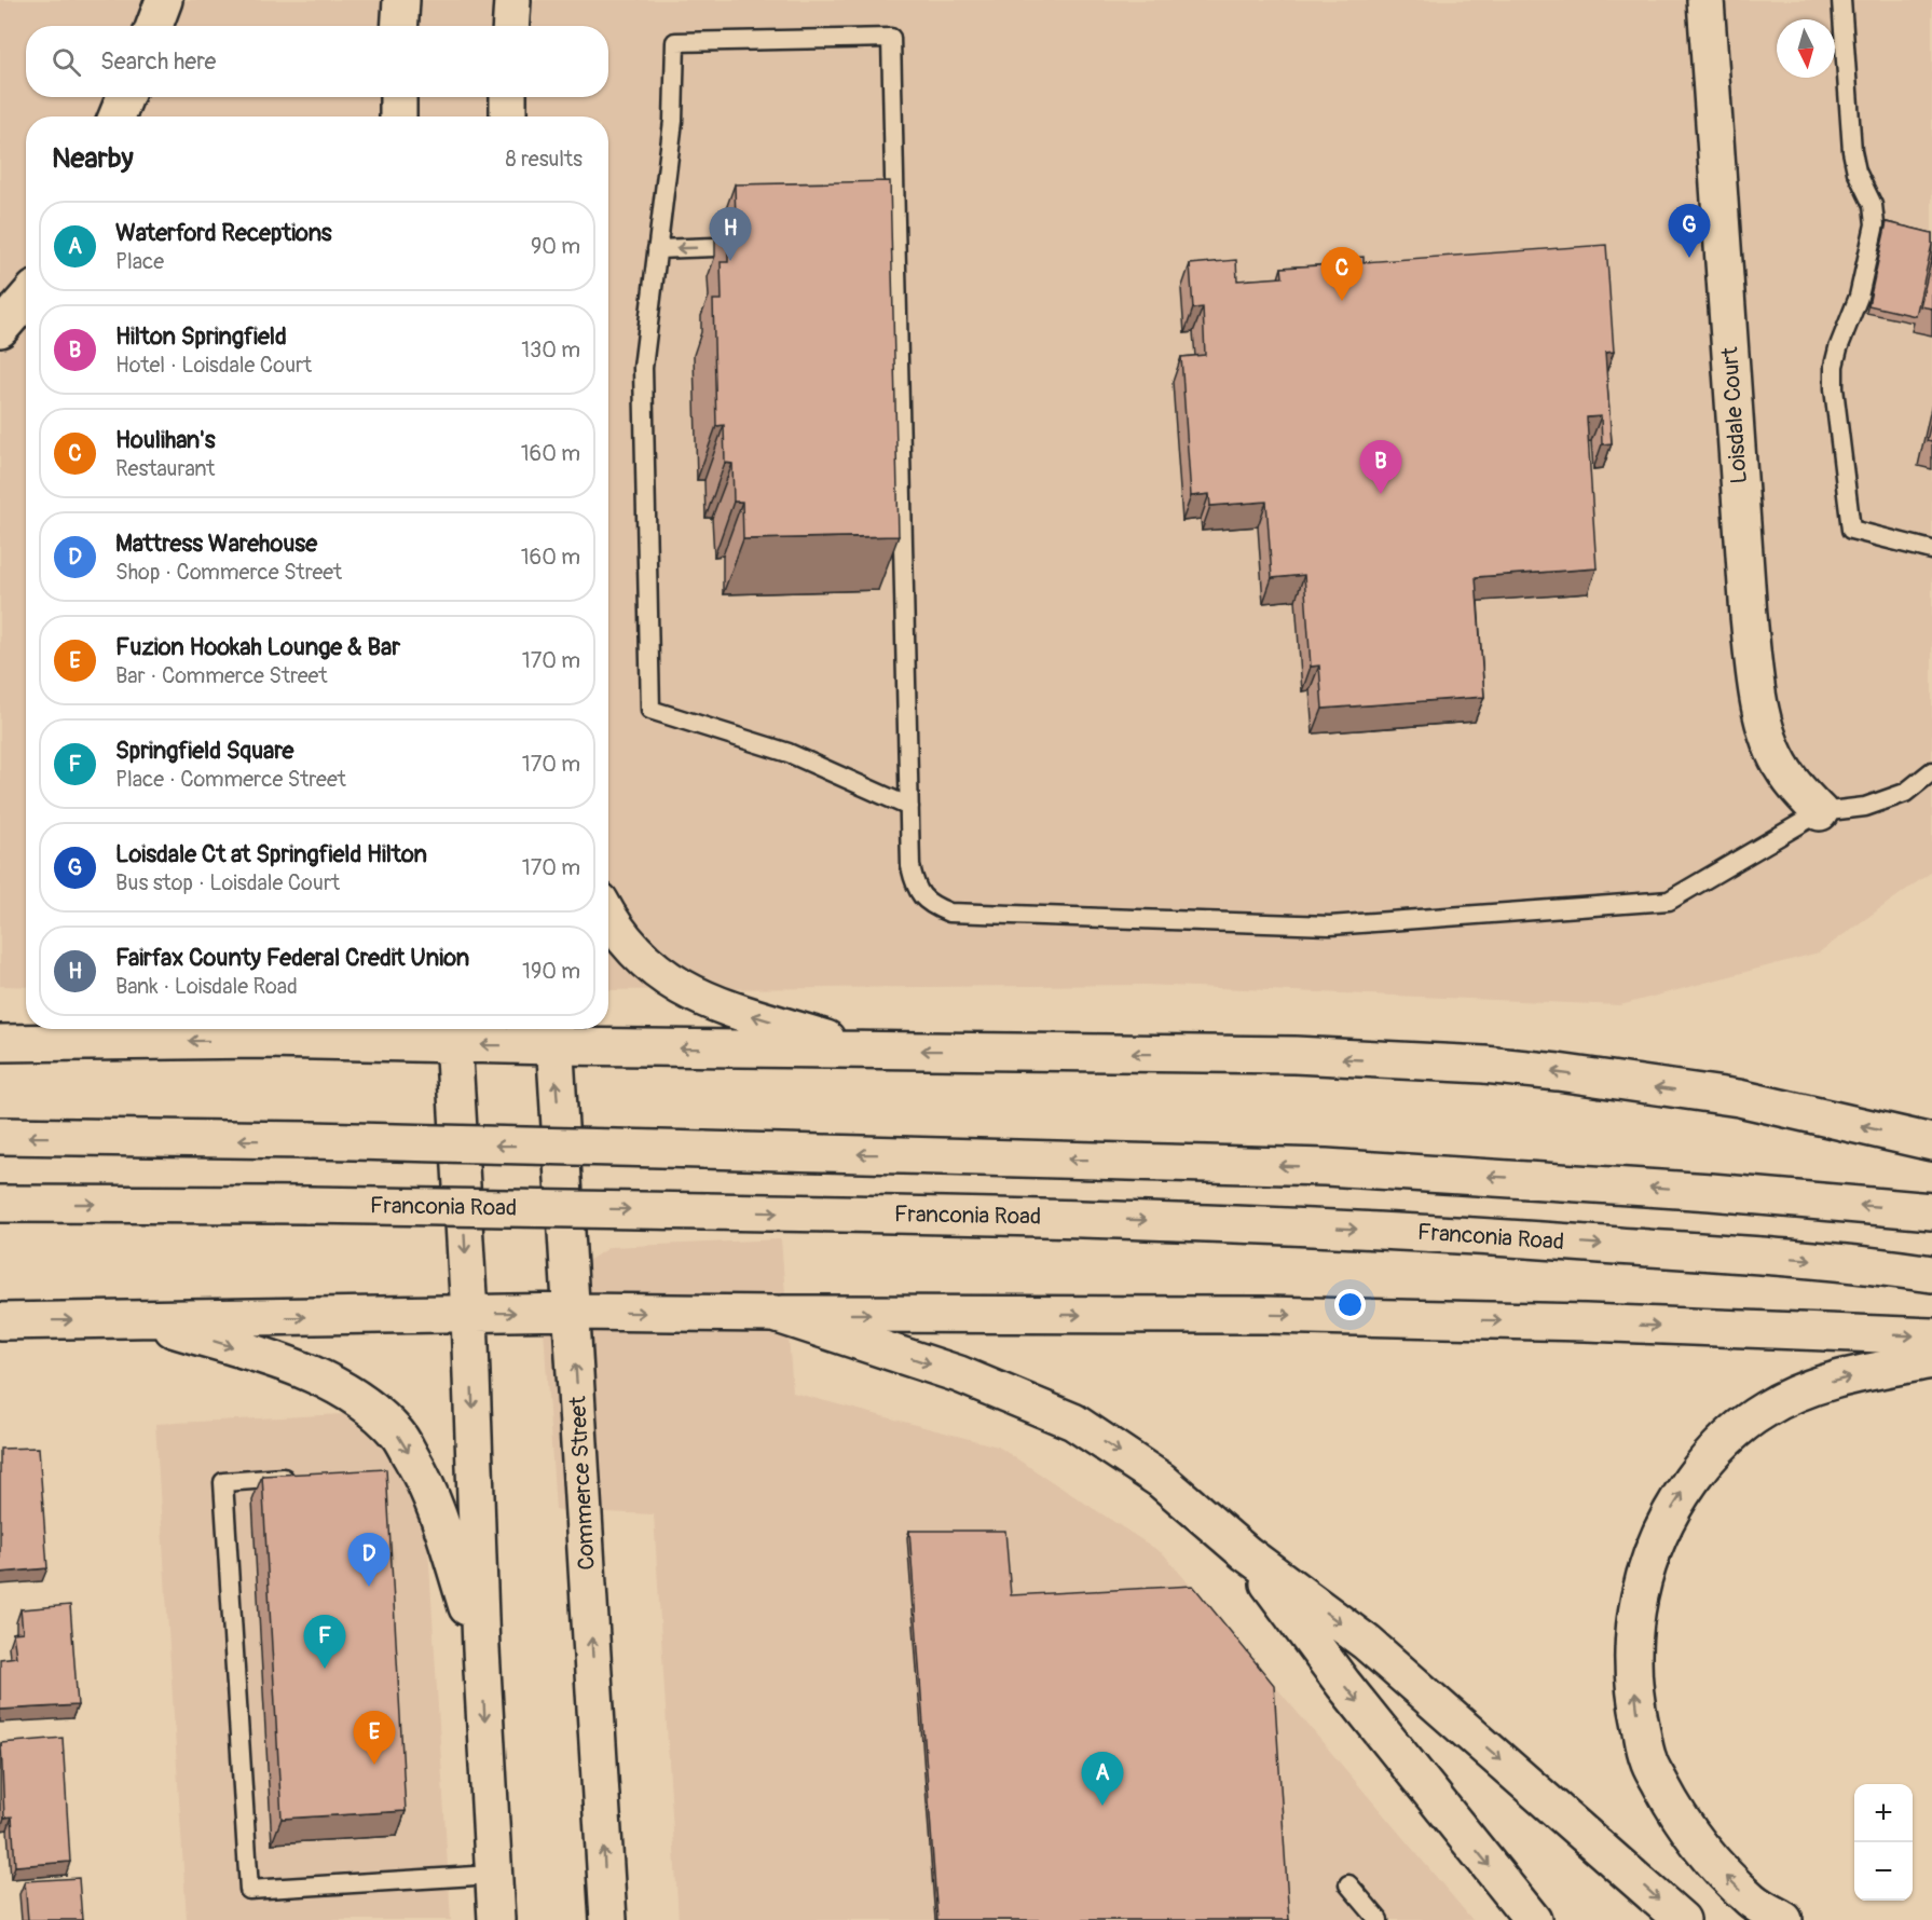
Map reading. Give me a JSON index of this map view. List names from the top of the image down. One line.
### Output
{"streets":{"main road":["Loisdale Court","Franconia Road","Commerce Street"]},"north":"bottom","page":{"search":"Search here","heading":["Nearby","8 results"],"list":[{"mark":"A","name":"Waterford Receptions","note":"Place","value":"90 m"},{"mark":"B","name":"Hilton Springfield","note":"Hotel · Loisdale Court","value":"130 m"},{"mark":"C","name":"Houlihan's","note":"Restaurant","value":"160 m"},{"mark":"D","name":"Mattress Warehouse","note":"Shop · Commerce Street","value":"160 m"},{"mark":"E","name":"Fuzion Hookah Lounge & Bar","note":"Bar · Commerce Street","value":"170 m"},{"mark":"F","name":"Springfield Square","note":"Place · Commerce Street","value":"170 m"},{"mark":"G","name":"Loisdale Ct at Springfield Hilton","note":"Bus stop · Loisdale Court","value":"170 m"},{"mark":"H","name":"Fairfax County Federal Credit Union","note":"Bank · Loisdale Road","value":"190 m"}],"pins":["G","H","C","B","D","F","E","A"],"map_buttons":["+","−"]}}
